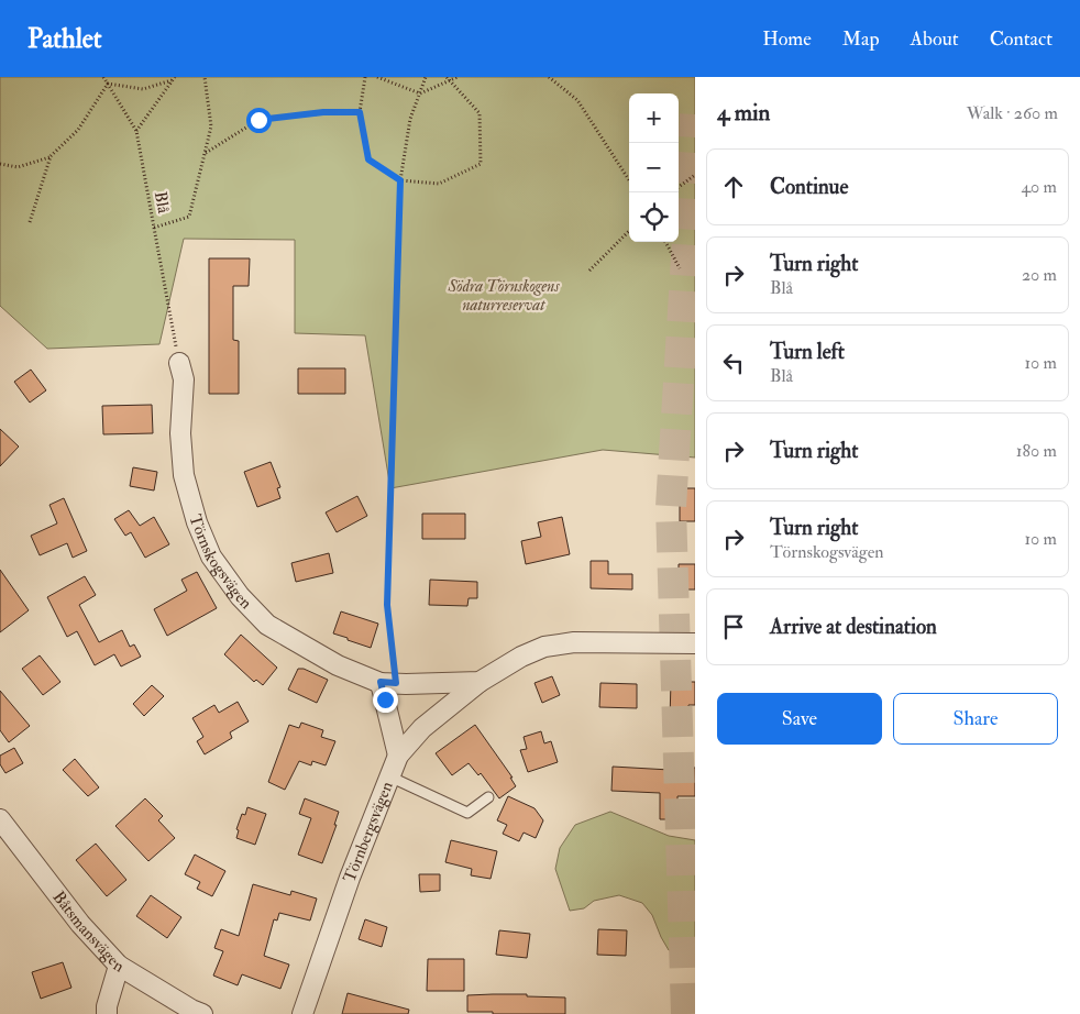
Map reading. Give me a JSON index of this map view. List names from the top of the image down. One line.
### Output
{"streets":{"street":["Törnskogsvägen","Törnbergsvägen","Båtsmansvägen"],"path":["Blå"]},"crossings":[["Törnskogsvägen","Törnbergsvägen"]],"parks":["Södra Törnskogens naturreservat"],"page":{"header":"Pathlet","nav":["Home","Map","About","Contact"],"heading":["4 min","Walk · 260 m"],"map_buttons":["+","−"],"list":[["Continue","40 m"],["Turn right","Blå","20 m"],["Turn left","Blå","10 m"],["Turn right","180 m"],["Turn right","Törnskogsvägen","10 m"],"Arrive at destination"],"buttons":["Save","Share"]}}
